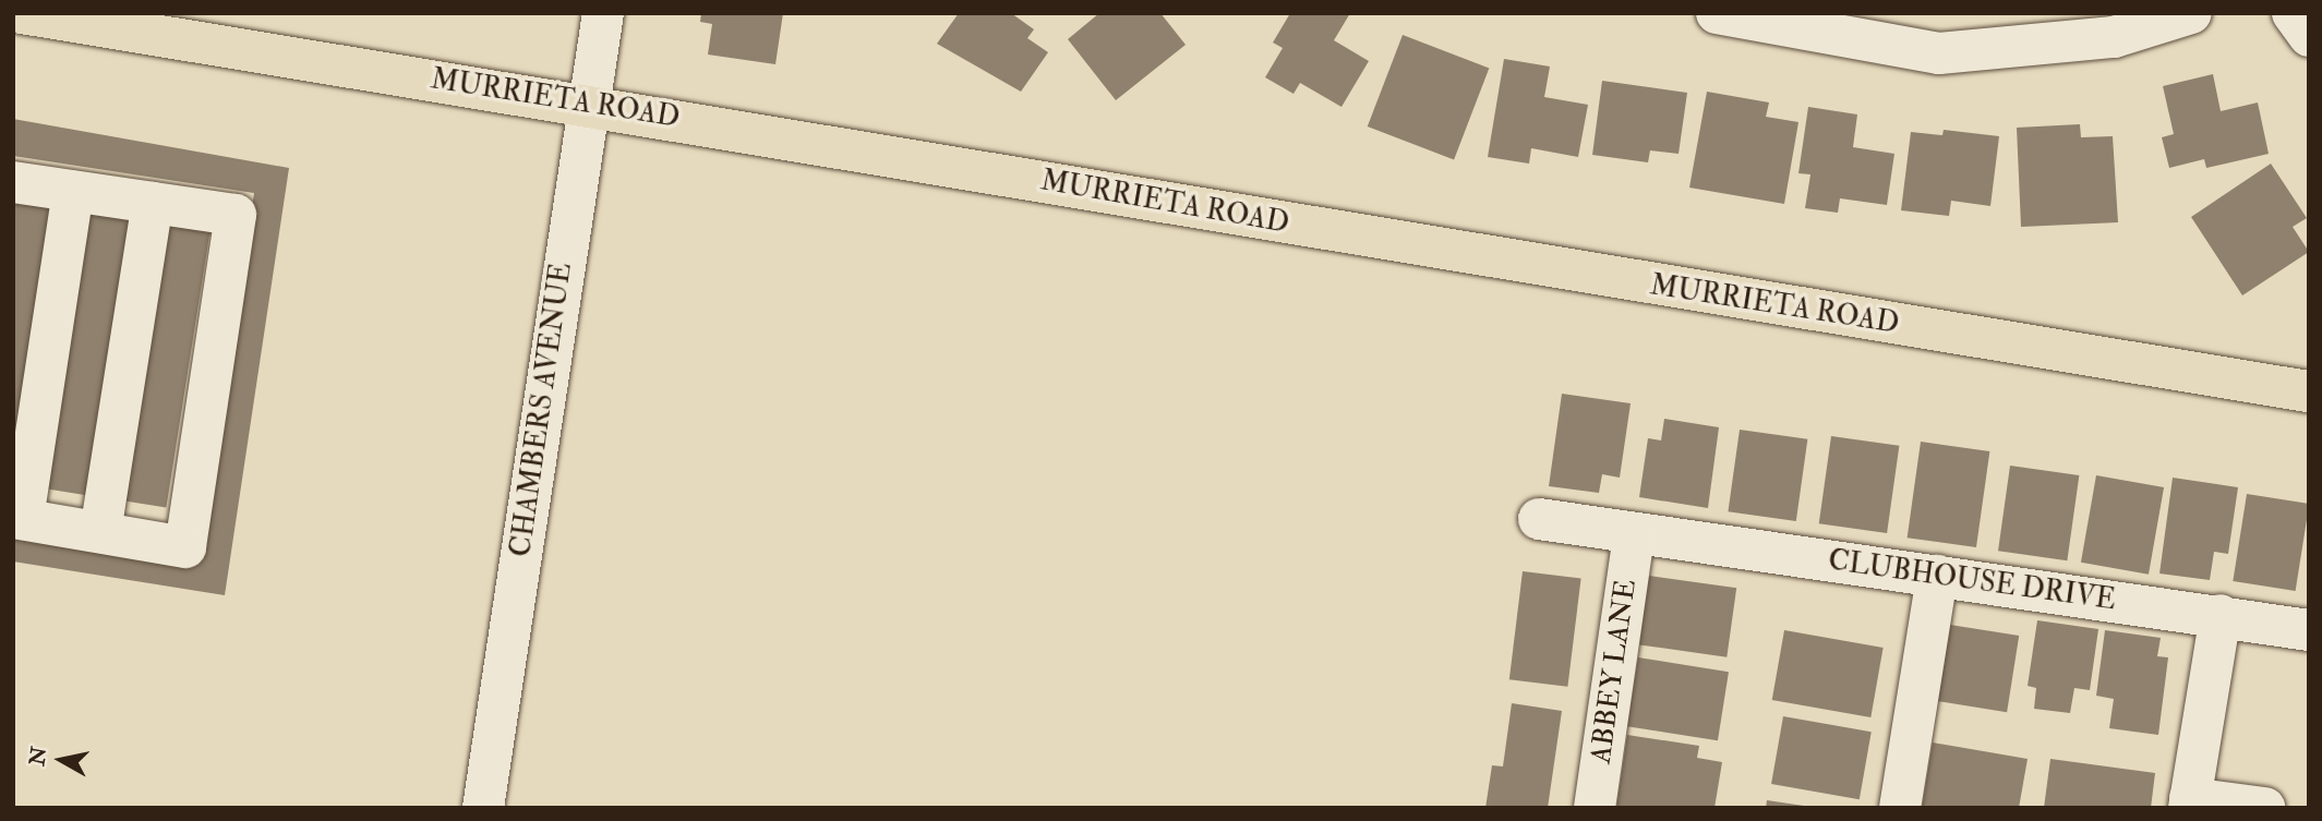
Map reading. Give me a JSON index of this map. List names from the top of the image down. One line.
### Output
{"streets":{"main road":["MURRIETA ROAD"],"street":["CHAMBERS AVENUE","CLUBHOUSE DRIVE","ABBEY LANE"]},"crossings":[["MURRIETA ROAD","CHAMBERS AVENUE"],["CLUBHOUSE DRIVE","ABBEY LANE"]],"north":"left"}
